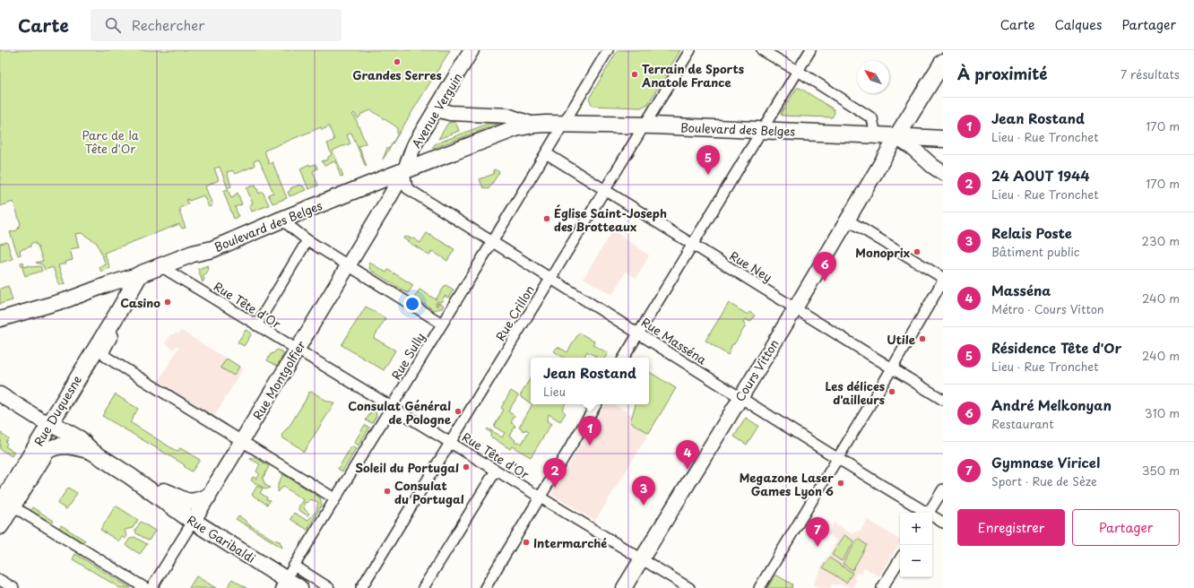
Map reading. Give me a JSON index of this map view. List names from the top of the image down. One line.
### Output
{"streets":{"main road":["Avenue Verguin","Boulevard des Belges","Cours Vitton","Rue Montgolfier","Rue Duquesne","Rue Garibaldi"],"street":["Rue Ney","Rue Tête d'Or","Rue Crillon","Rue Masséna","Rue Sully"]},"crossings":[["Avenue Verguin","Boulevard des Belges"],["Avenue Verguin","Rue Masséna"],["Avenue Verguin","Rue Montgolfier"],["Boulevard des Belges","Rue Tête d'Or"],["Boulevard des Belges","Rue Crillon"],["Boulevard des Belges","Rue Masséna"],["Boulevard des Belges","Rue Sully"],["Boulevard des Belges","Cours Vitton"],["Boulevard des Belges","Rue Montgolfier"],["Boulevard des Belges","Rue Duquesne"],["Rue Ney","Rue Crillon"],["Rue Ney","Rue Sully"],["Rue Ney","Cours Vitton"],["Rue Tête d'Or","Rue Crillon"],["Rue Tête d'Or","Rue Sully"],["Rue Tête d'Or","Cours Vitton"],["Rue Tête d'Or","Rue Montgolfier"],["Rue Crillon","Rue Masséna"],["Rue Masséna","Rue Sully"],["Rue Masséna","Cours Vitton"],["Rue Masséna","Rue Montgolfier"],["Rue Sully","Rue Garibaldi"],["Rue Montgolfier","Rue Duquesne"],["Rue Montgolfier","Rue Garibaldi"],["Rue Duquesne","Rue Garibaldi"]],"parks":["Parc de la Tête d'Or"],"places":["Grandes Serres","Terrain de Sports Anatole France","Église Saint-Joseph des Brotteaux","Monoprix","Casino","Utile","Les délices d'ailleurs","Consulat Général de Pologne","Soleil du Portugal","Megazone Laser Games Lyon 6","Consulat du Portugal","Intermarché"],"north":"top left","page":{"header":"Carte","search":"Rechercher","nav":["Carte","Calques","Partager"],"heading":["À proximité","7 résultats"],"list":[{"mark":"1","name":"Jean Rostand","note":"Lieu · Rue Tronchet","value":"170 m"},{"mark":"2","name":"24 AOUT 1944","note":"Lieu · Rue Tronchet","value":"170 m"},{"mark":"3","name":"Relais Poste","note":"Bâtiment public","value":"230 m"},{"mark":"4","name":"Masséna","note":"Métro · Cours Vitton","value":"240 m"},{"mark":"5","name":"Résidence Tête d'Or","note":"Lieu · Rue Tronchet","value":"240 m"},{"mark":"6","name":"André Melkonyan","note":"Restaurant","value":"310 m"},{"mark":"7","name":"Gymnase Viricel","note":"Sport · Rue de Sèze","value":"350 m"}],"pins":["5","6","1","4","2","3","7"],"popup":["Jean Rostand","Lieu"],"buttons":["Enregistrer","Partager"],"map_buttons":["+","−"]}}
